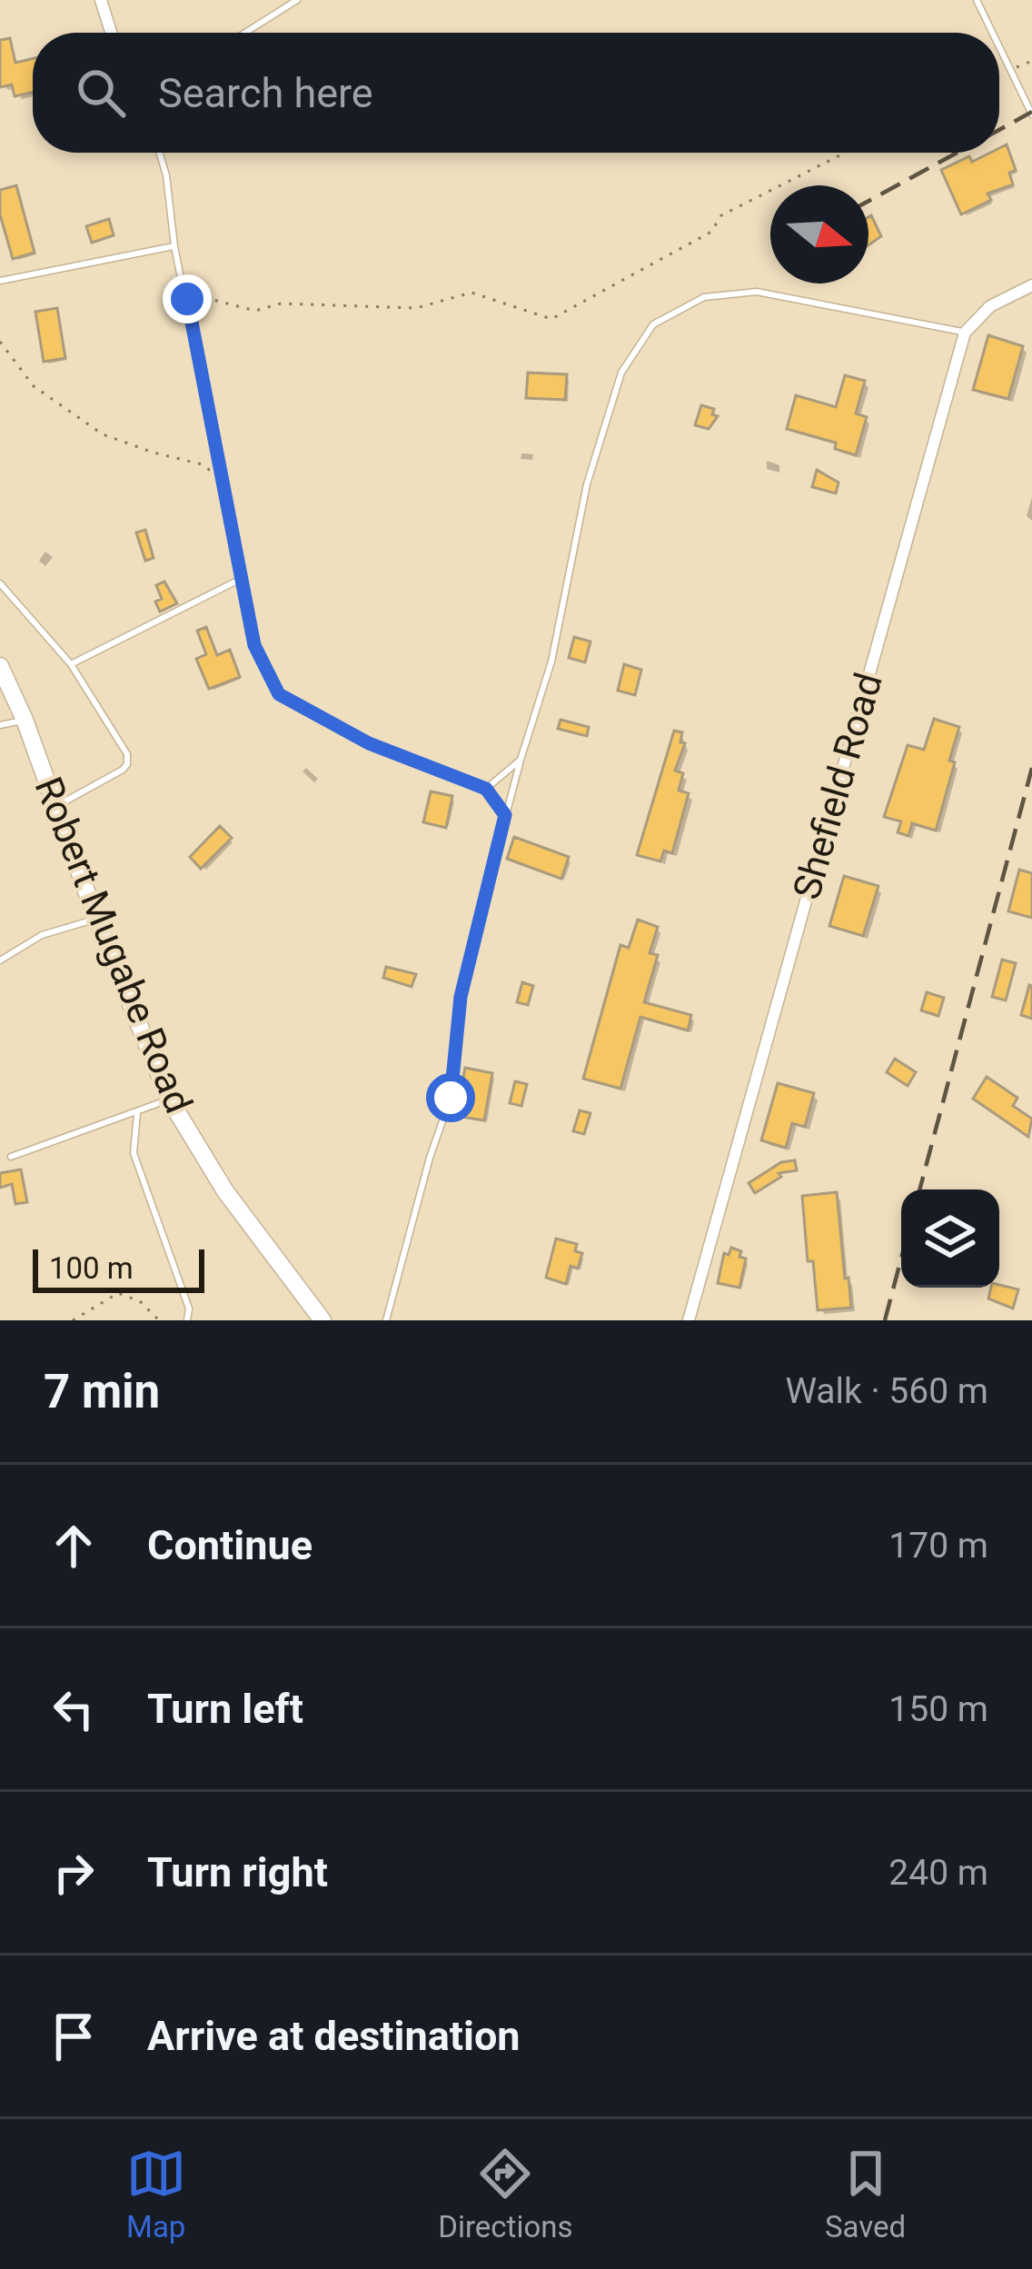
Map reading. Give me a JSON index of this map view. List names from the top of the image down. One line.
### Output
{"streets":{"main road":["Robert Mugabe Road"],"street":["Shefield Road"]},"scale_bar":"100 m","north":"right","page":{"search":"Search here","scale":"100 m","heading":["7 min","Walk · 560 m"],"list":[["Continue","170 m"],["Turn left","150 m"],["Turn right","240 m"],"Arrive at destination"],"nav":["Map","Directions","Saved"]}}
